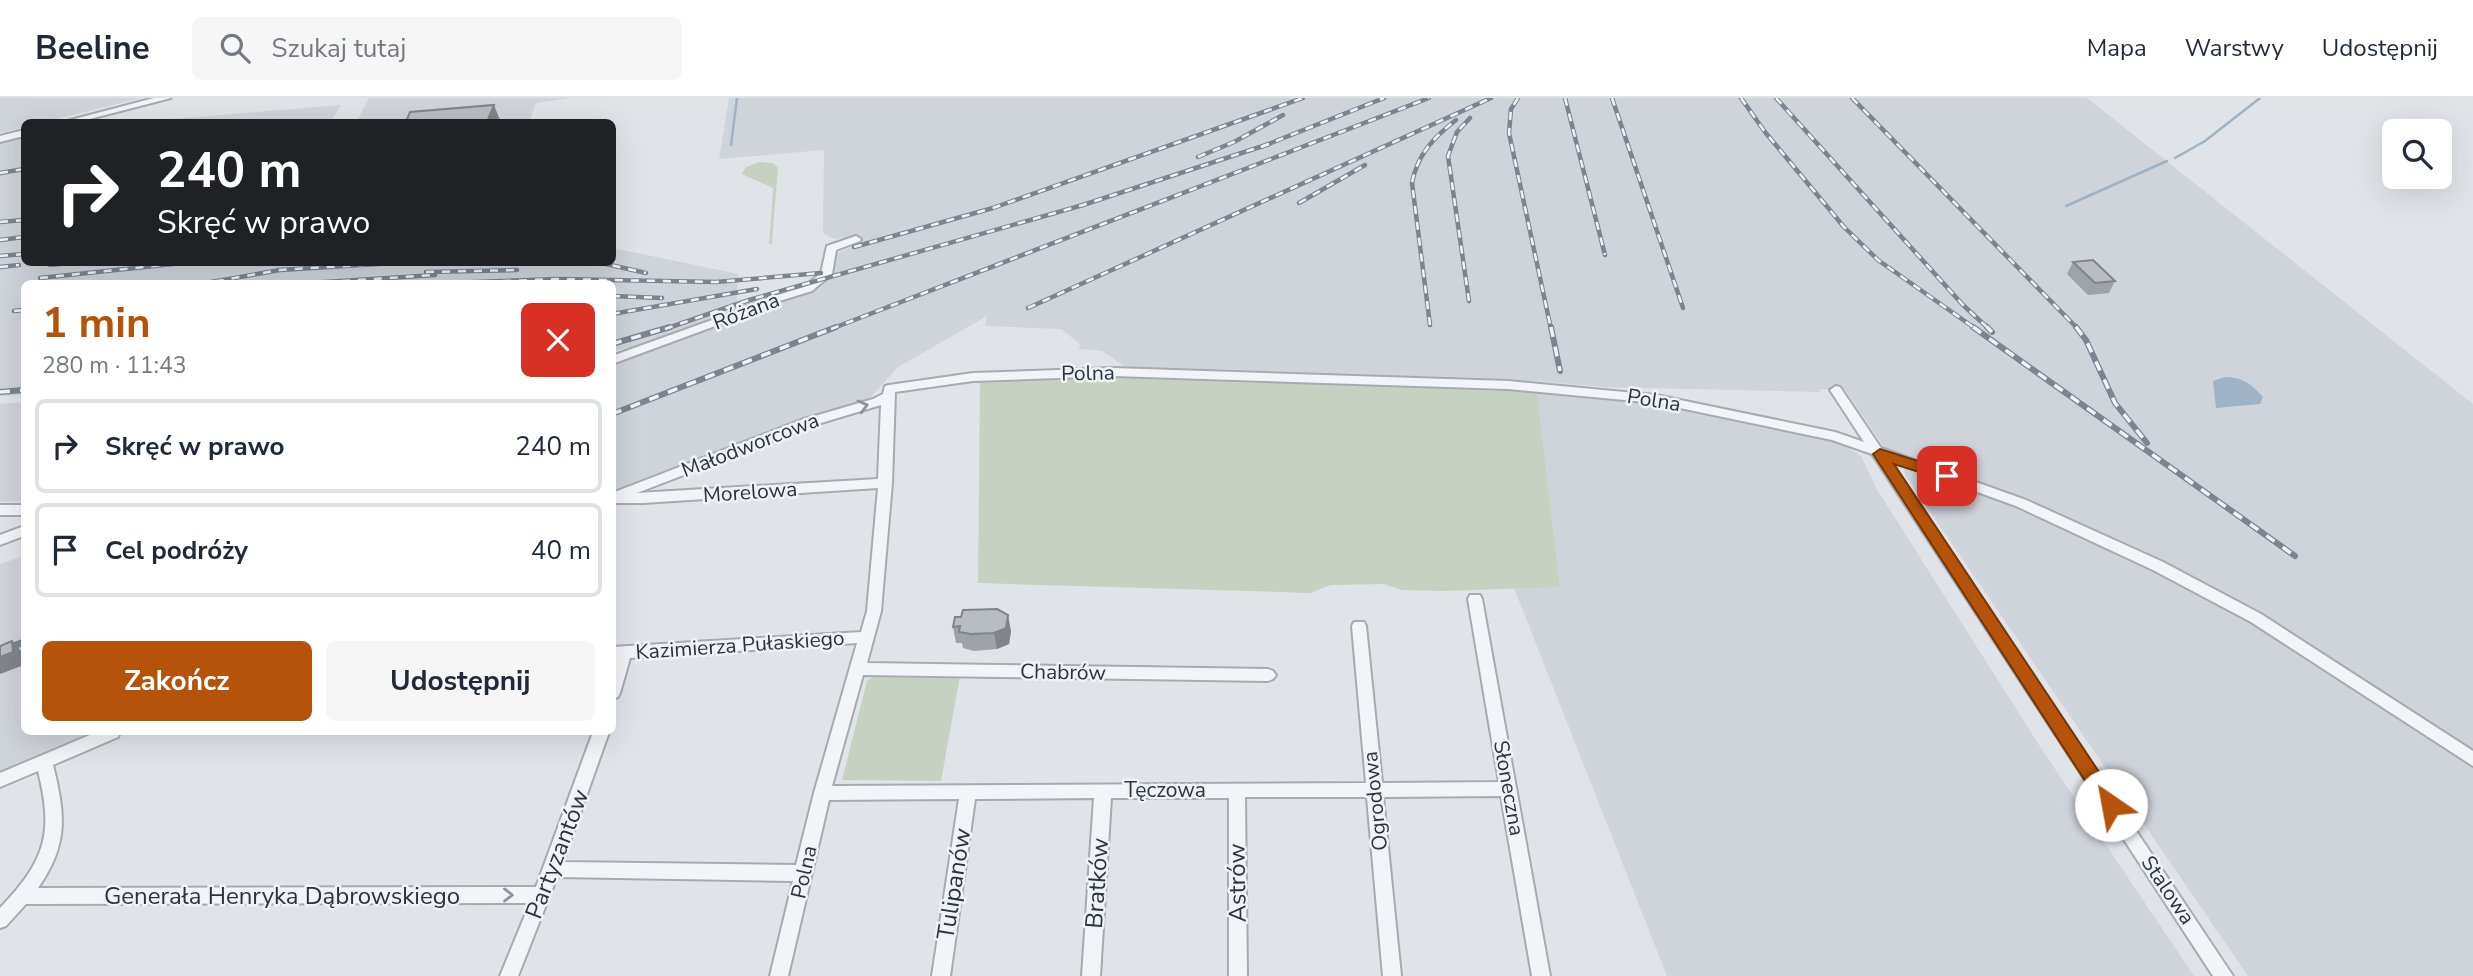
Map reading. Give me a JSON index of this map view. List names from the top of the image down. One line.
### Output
{"streets":{"street":["Różana","Polna","Małodworcowa","Morelowa","Kazimierza Pułaskiego","Chabrów","Słoneczna","Tęczowa","Ogrodowa","Partyzantów","Bratków","Astrów","Tulipanów","Stalowa","Generała Henryka Dąbrowskiego"]},"crossings":[["Polna","Małodworcowa"],["Polna","Morelowa"],["Polna","Kazimierza Pułaskiego"],["Polna","Chabrów"],["Polna","Tęczowa"],["Polna","Stalowa"],["Słoneczna","Tęczowa"],["Tęczowa","Ogrodowa"],["Tęczowa","Bratków"],["Tęczowa","Astrów"],["Tęczowa","Tulipanów"],["Partyzantów","Generała Henryka Dąbrowskiego"]],"one_way":["Małodworcowa","Generała Henryka Dąbrowskiego"],"page":{"header":"Beeline","search":"Szukaj tutaj","nav":["Mapa","Warstwy","Udostępnij"],"turn":["240 m","Skręć w prawo"],"heading":["1 min","280 m · 11:43"],"list":[{"name":"Skręć w prawo","value":"240 m"},{"name":"Cel podróży","value":"40 m"}],"buttons":["Zakończ","Udostępnij"]}}
